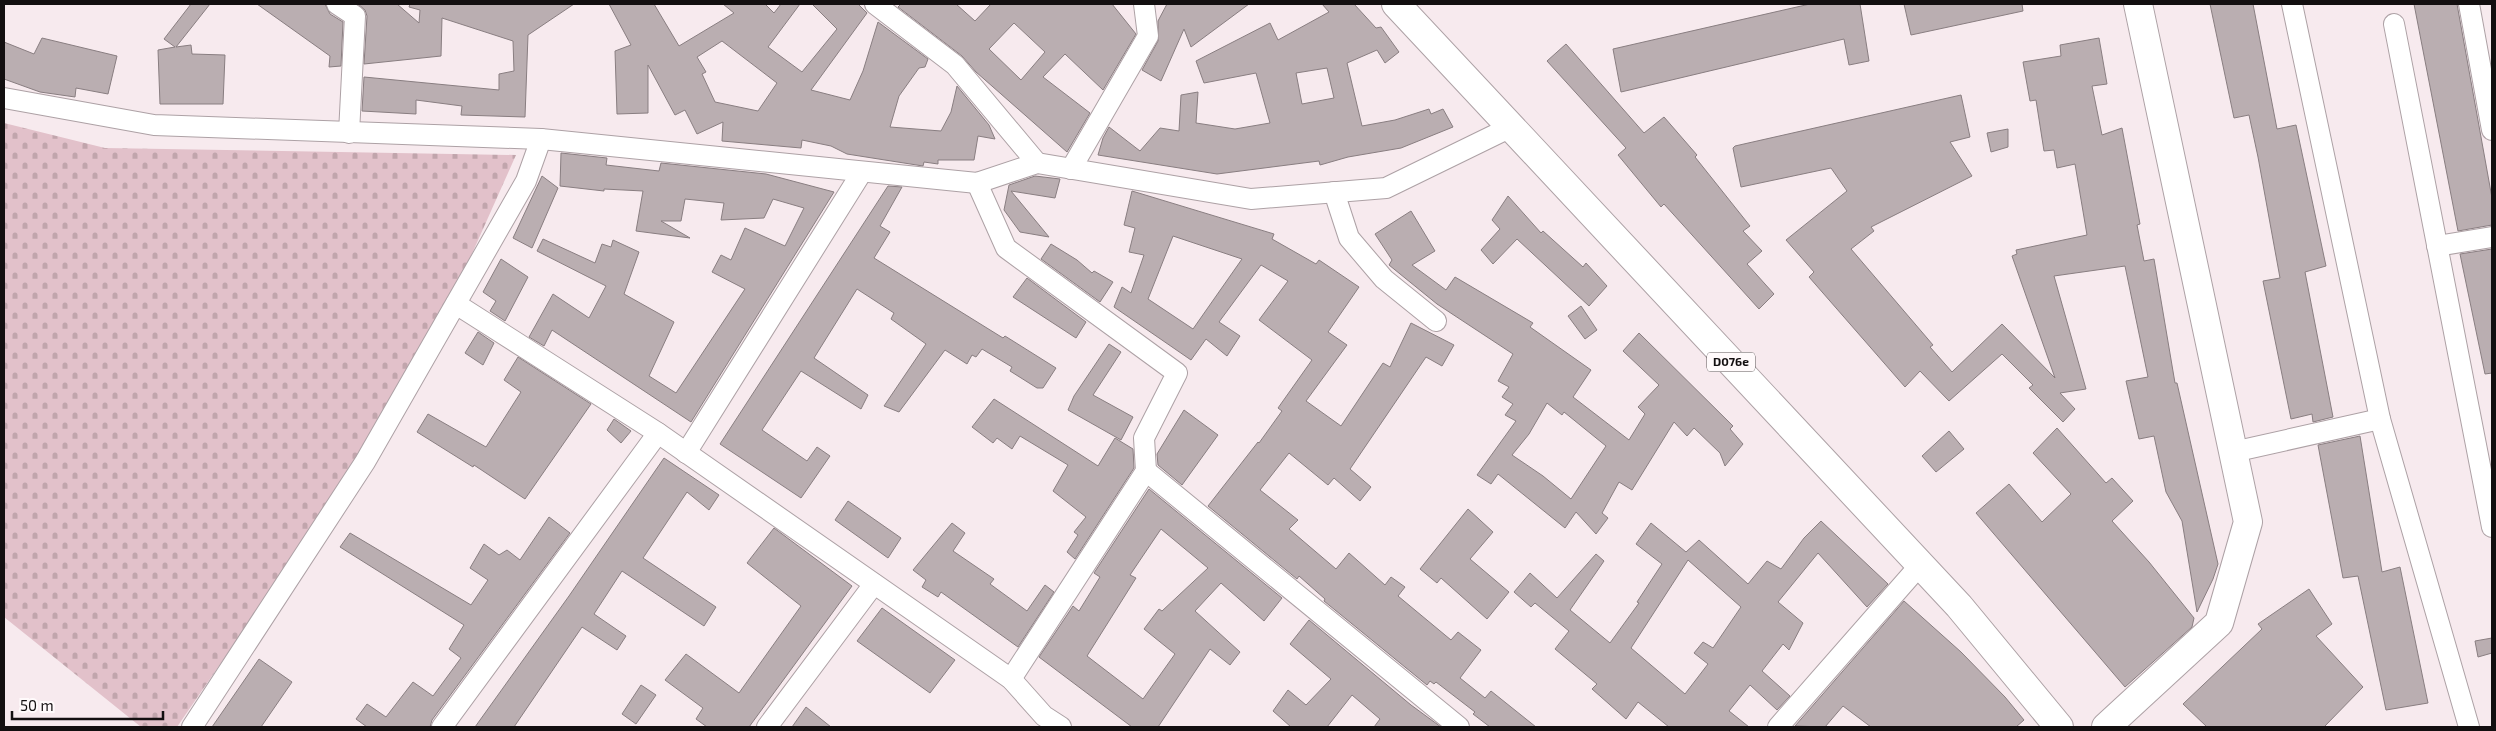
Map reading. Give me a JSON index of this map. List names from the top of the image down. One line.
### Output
{"streets":{"main road":["D076e"]},"scale_bar":"50 m"}
